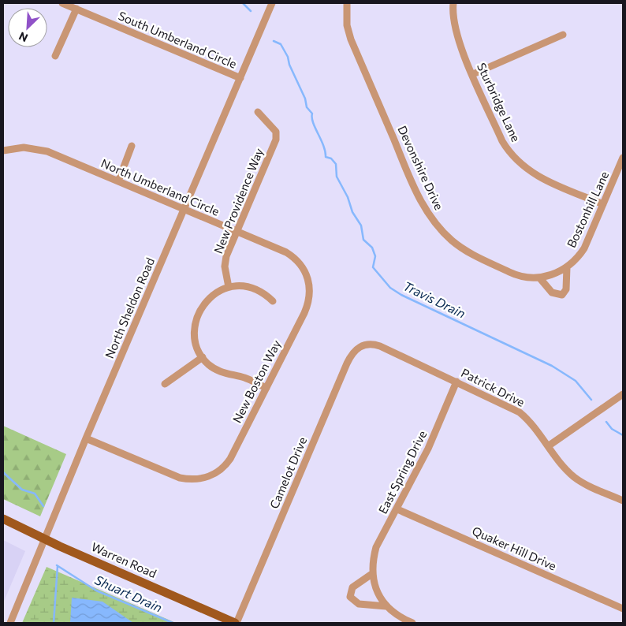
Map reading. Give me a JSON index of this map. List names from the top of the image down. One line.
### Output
{"streets":{"main road":["Warren Road"],"street":["South Umberland Circle","Sturbridge Lane","Devonshire Drive","North Umberland Circle","New Providence Way","Bostonhill Lane","North Sheldon Road","New Boston Way","Patrick Drive","East Spring Drive","Camelot Drive","Quaker Hill Drive"]},"crossings":[["South Umberland Circle","North Sheldon Road"],["Sturbridge Lane","Bostonhill Lane"],["Devonshire Drive","Bostonhill Lane"],["North Umberland Circle","New Providence Way"],["North Umberland Circle","North Sheldon Road"],["North Umberland Circle","New Boston Way"],["North Sheldon Road","New Boston Way"],["North Sheldon Road","Warren Road"],["Patrick Drive","East Spring Drive"],["Patrick Drive","Camelot Drive"],["East Spring Drive","Quaker Hill Drive"],["Camelot Drive","Warren Road"]],"water":["Travis Drain","Shuart Drain"],"north":"bottom left"}
